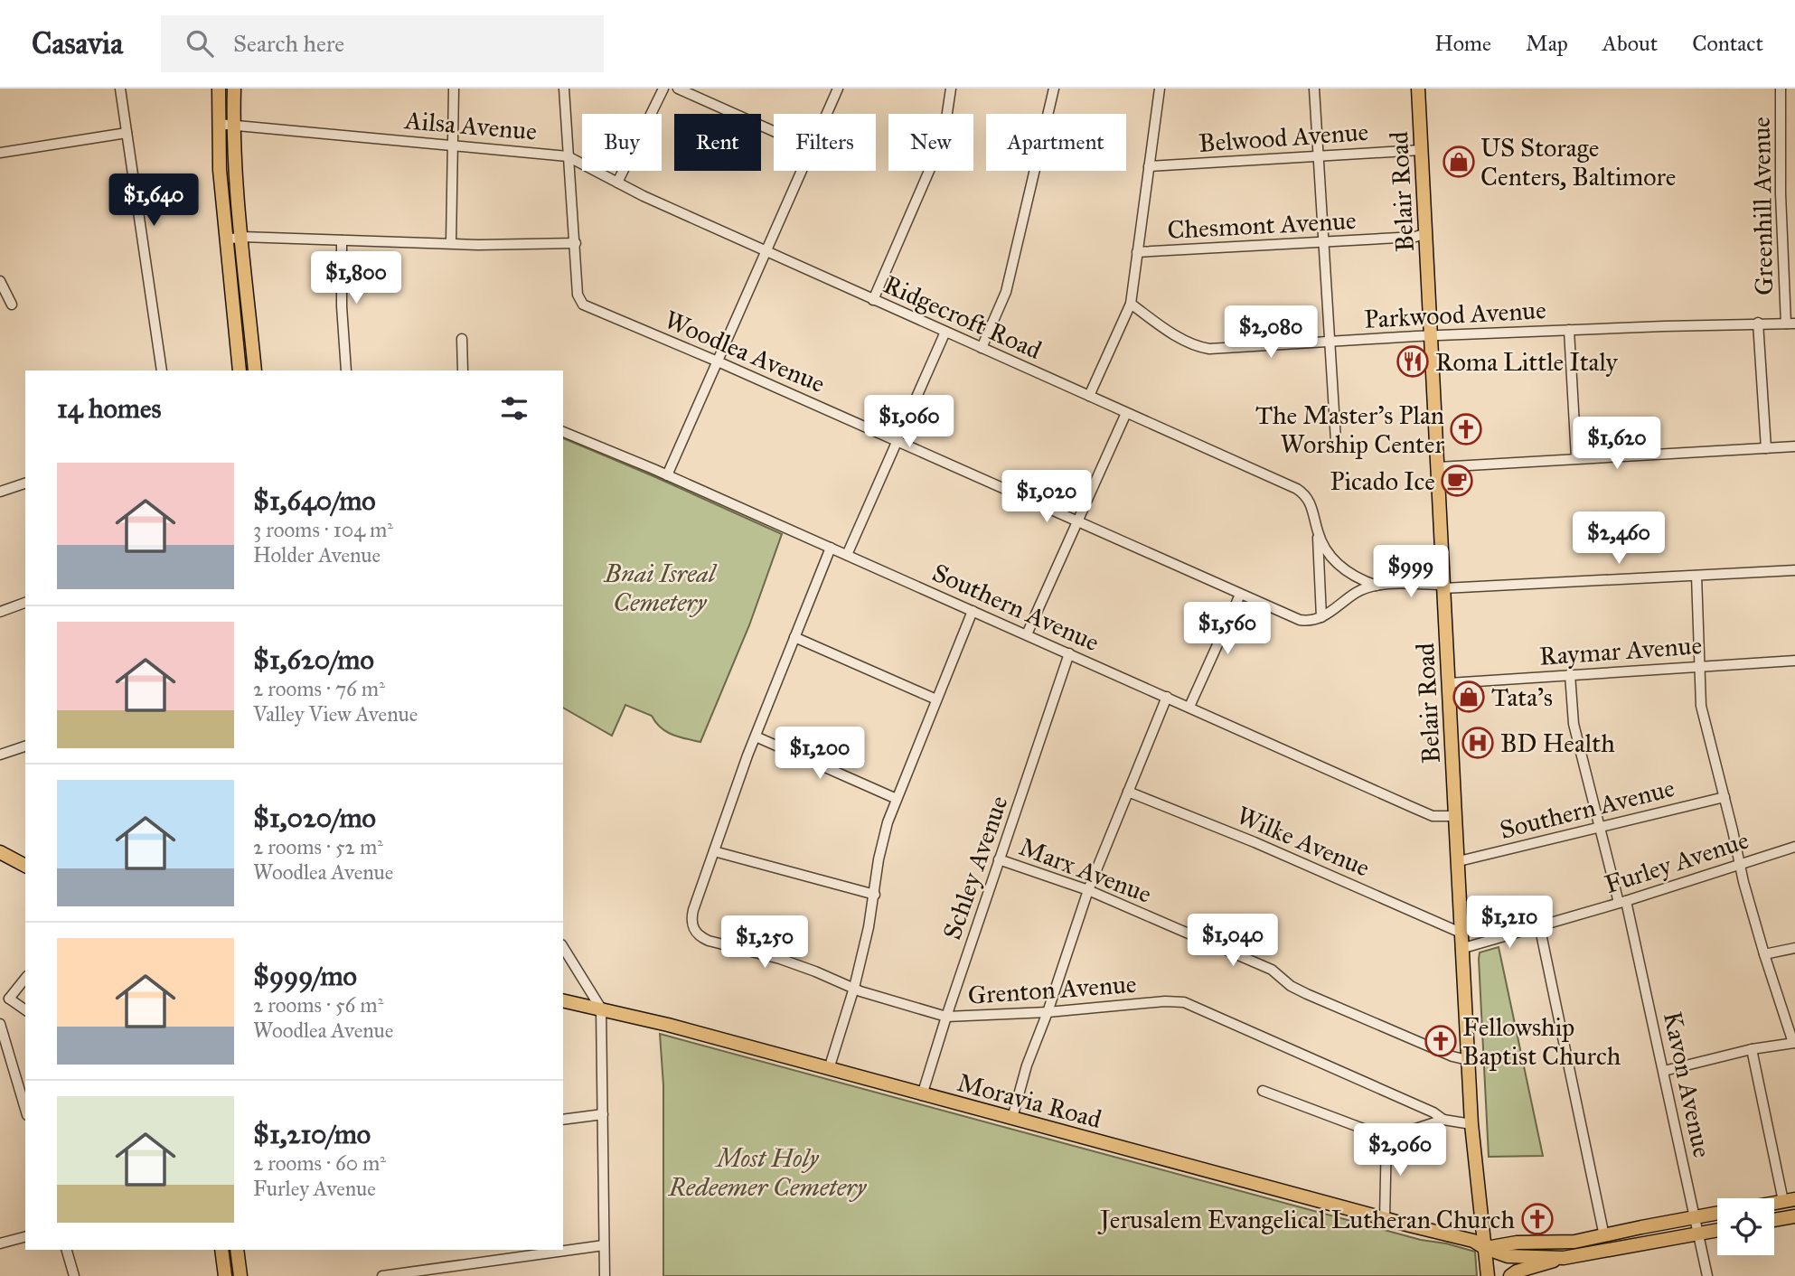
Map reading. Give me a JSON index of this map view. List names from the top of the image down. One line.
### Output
{"streets":{"main road":["Belair Road","Moravia Road"],"street":["Ailsa Avenue","Belwood Avenue","Greenhill Avenue","Chesmont Avenue","Parkwood Avenue","Ridgecroft Road","Woodlea Avenue","Southern Avenue","Raymar Avenue","Wilke Avenue","Furley Avenue","Schley Avenue","Marx Avenue","Grenton Avenue","Kavon Avenue"]},"crossings":[["Ailsa Avenue","Ridgecroft Road"],["Belwood Avenue","Belair Road"],["Belair Road","Chesmont Avenue"],["Belair Road","Parkwood Avenue"],["Belair Road","Southern Avenue"],["Belair Road","Raymar Avenue"],["Belair Road","Wilke Avenue"],["Belair Road","Furley Avenue"],["Belair Road","Marx Avenue"],["Belair Road","Moravia Road"],["Greenhill Avenue","Parkwood Avenue"],["Ridgecroft Road","Woodlea Avenue"],["Southern Avenue","Schley Avenue"],["Southern Avenue","Kavon Avenue"],["Raymar Avenue","Kavon Avenue"],["Furley Avenue","Kavon Avenue"],["Schley Avenue","Marx Avenue"],["Schley Avenue","Grenton Avenue"],["Schley Avenue","Moravia Road"],["Kavon Avenue","Moravia Road"]],"parks":["Bnai Isreal Cemetery","Most Holy Redeemer Cemetery"],"places":{"shop":["US Storage Centers, Baltimore","Tata's"],"restaurant":["Roma Little Italy"],"church":["The Master's Plan Worship Center","Fellowship Baptist Church","Jerusalem Evangelical Lutheran Church"],"cafe":["Picado Ice"],"hospital":["BD Health"]},"page":{"header":"Casavia","search":"Search here","nav":["Home","Map","About","Contact"],"chip":["Buy","Rent","Filters","New","Apartment"],"price":["$1,640","$1,800","$2,080","$1,060","$1,620","$1,020","$2,460","$999","$1,560","$1,200","$1,210","$1,040","$1,250","$2,060"],"heading":"14 homes","list":[{"name":"$1,640/mo","note":"3 rooms · 104 m² · Holder Avenue"},{"name":"$1,620/mo","note":"2 rooms · 76 m² · Valley View Avenue"},{"name":"$1,020/mo","note":"2 rooms · 52 m² · Woodlea Avenue"},{"name":"$999/mo","note":"2 rooms · 56 m² · Woodlea Avenue"},{"name":"$1,210/mo","note":"2 rooms · 60 m² · Furley Avenue"}]}}
